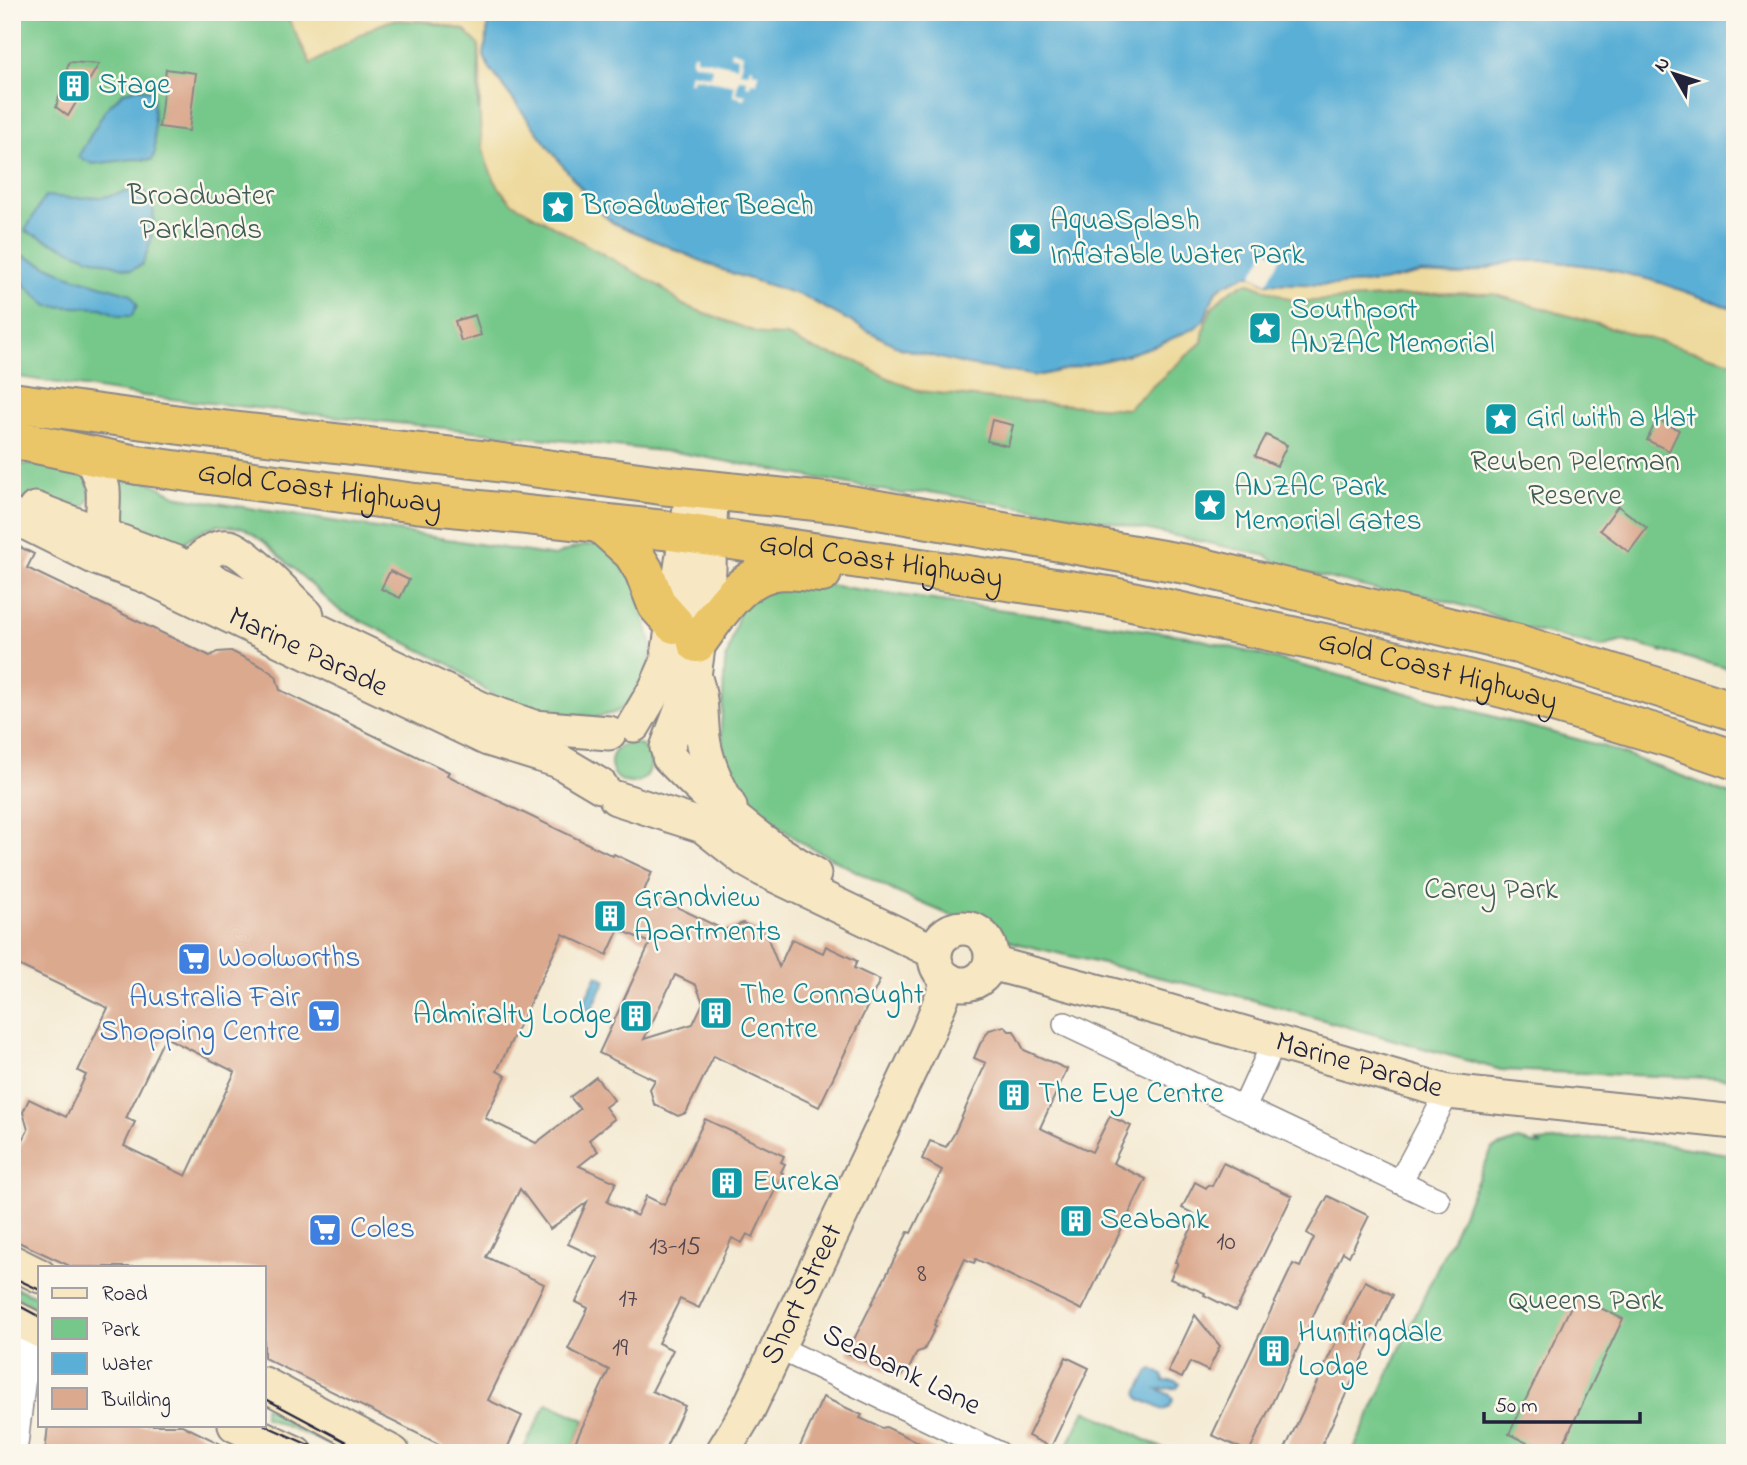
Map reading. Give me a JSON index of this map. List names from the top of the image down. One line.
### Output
{"streets":{"highway":["Gold Coast Highway"],"street":["Marine Parade","Short Street","Seabank Lane"]},"crossings":[["Marine Parade","Short Street"],["Short Street","Seabank Lane"]],"parks":["Broadwater Parklands","Reuben Pelerman Reserve","Carey Park","Queens Park"],"places":{"building":["Stage","Grandview Apartments","The Connaught Centre","Admiralty Lodge","The Eye Centre","Eureka","Seabank","Huntingdale Lodge"],"place":["Broadwater Beach","AquaSplash Inflatable Water Park","Southport ANZAC Memorial","Girl with a Hat","ANZAC Park Memorial Gates"],"supermarket":["Woolworths","Australia Fair Shopping Centre","Coles"]},"house_numbers":["10","13-15","8","17","19"],"legend":["Road","Park","Water","Building"],"scale_bar":"50 m","north":"top left"}
